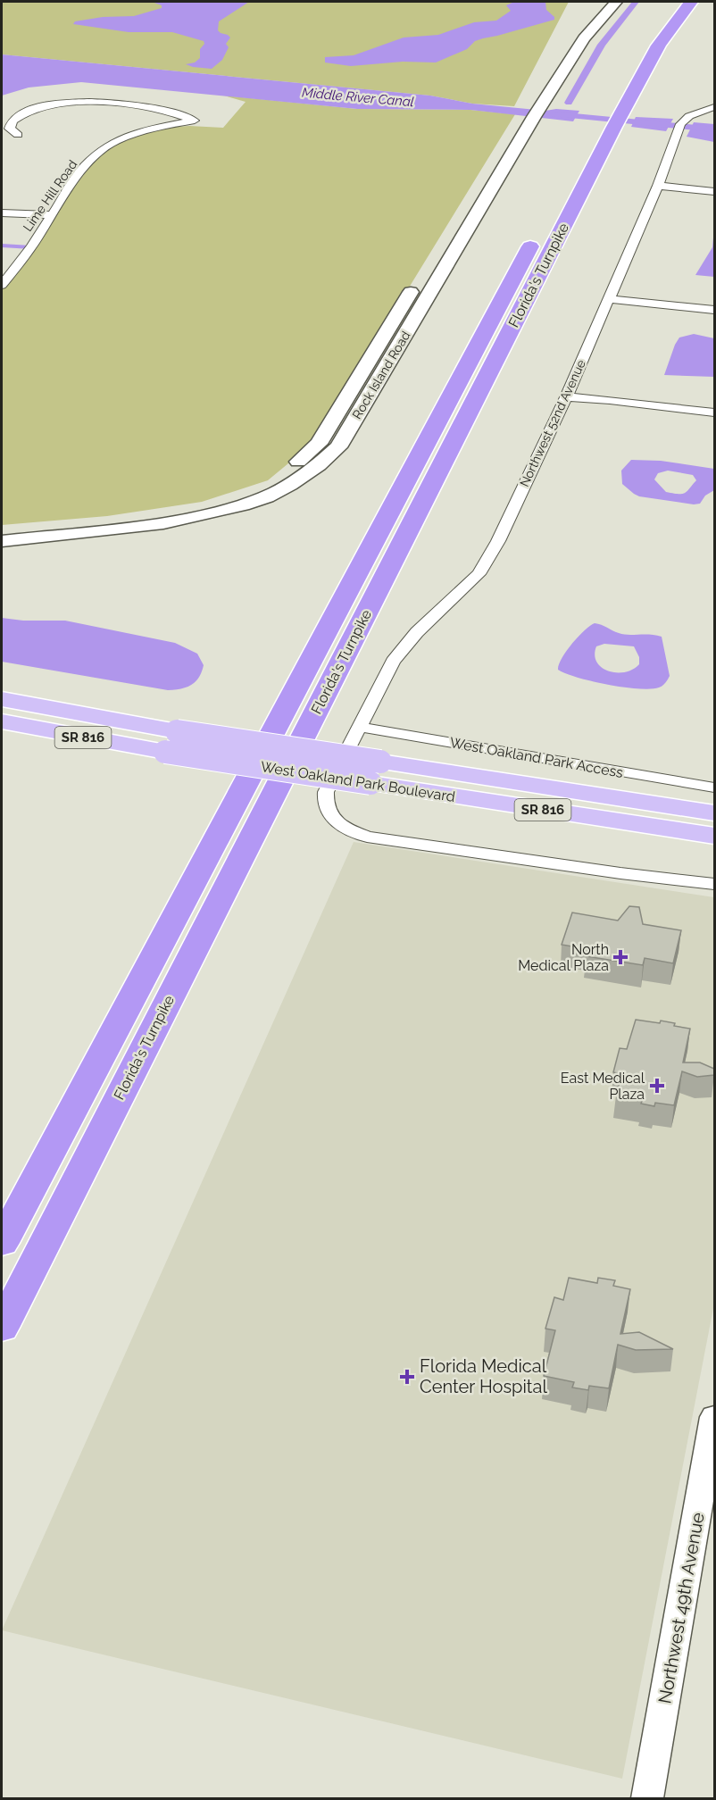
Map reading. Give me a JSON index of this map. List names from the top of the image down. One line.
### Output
{"streets":{"highway":["Florida's Turnpike"],"main road":["Rock Island Road","SR 816","West Oakland Park Boulevard"],"street":["Lime Hill Road","Northwest 52nd Avenue","West Oakland Park Access","Northwest 49th Avenue"]},"crossings":[["Northwest 52nd Avenue","West Oakland Park Access"]],"water":["Middle River Canal"],"places":{"health":["North Medical Plaza","East Medical Plaza","Florida Medical Center Hospital"]}}
